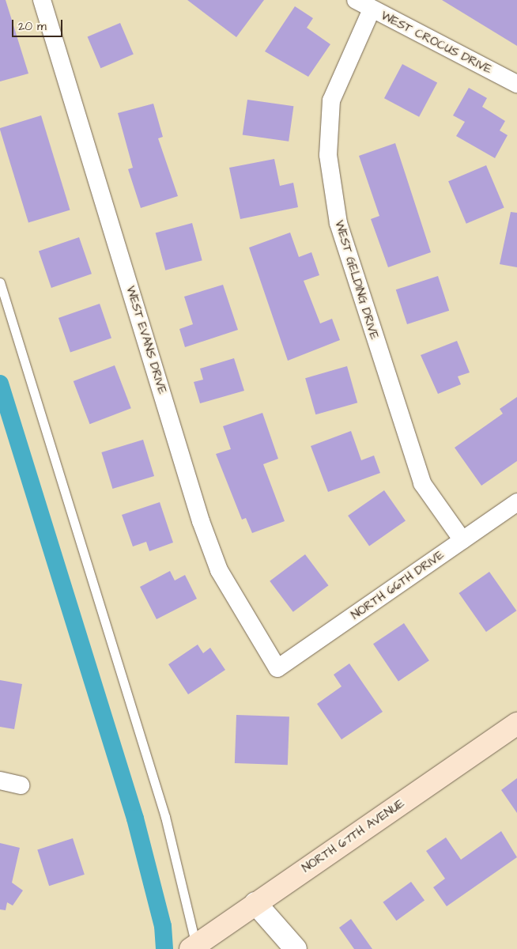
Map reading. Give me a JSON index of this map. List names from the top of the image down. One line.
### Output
{"streets":{"main road":["NORTH 67TH AVENUE"],"street":["WEST CROCUS DRIVE","WEST GELDING DRIVE","WEST EVANS DRIVE","NORTH 66TH DRIVE"]},"crossings":[["WEST CROCUS DRIVE","WEST GELDING DRIVE"],["WEST GELDING DRIVE","NORTH 66TH DRIVE"],["WEST EVANS DRIVE","NORTH 66TH DRIVE"]],"scale_bar":"20 m"}
